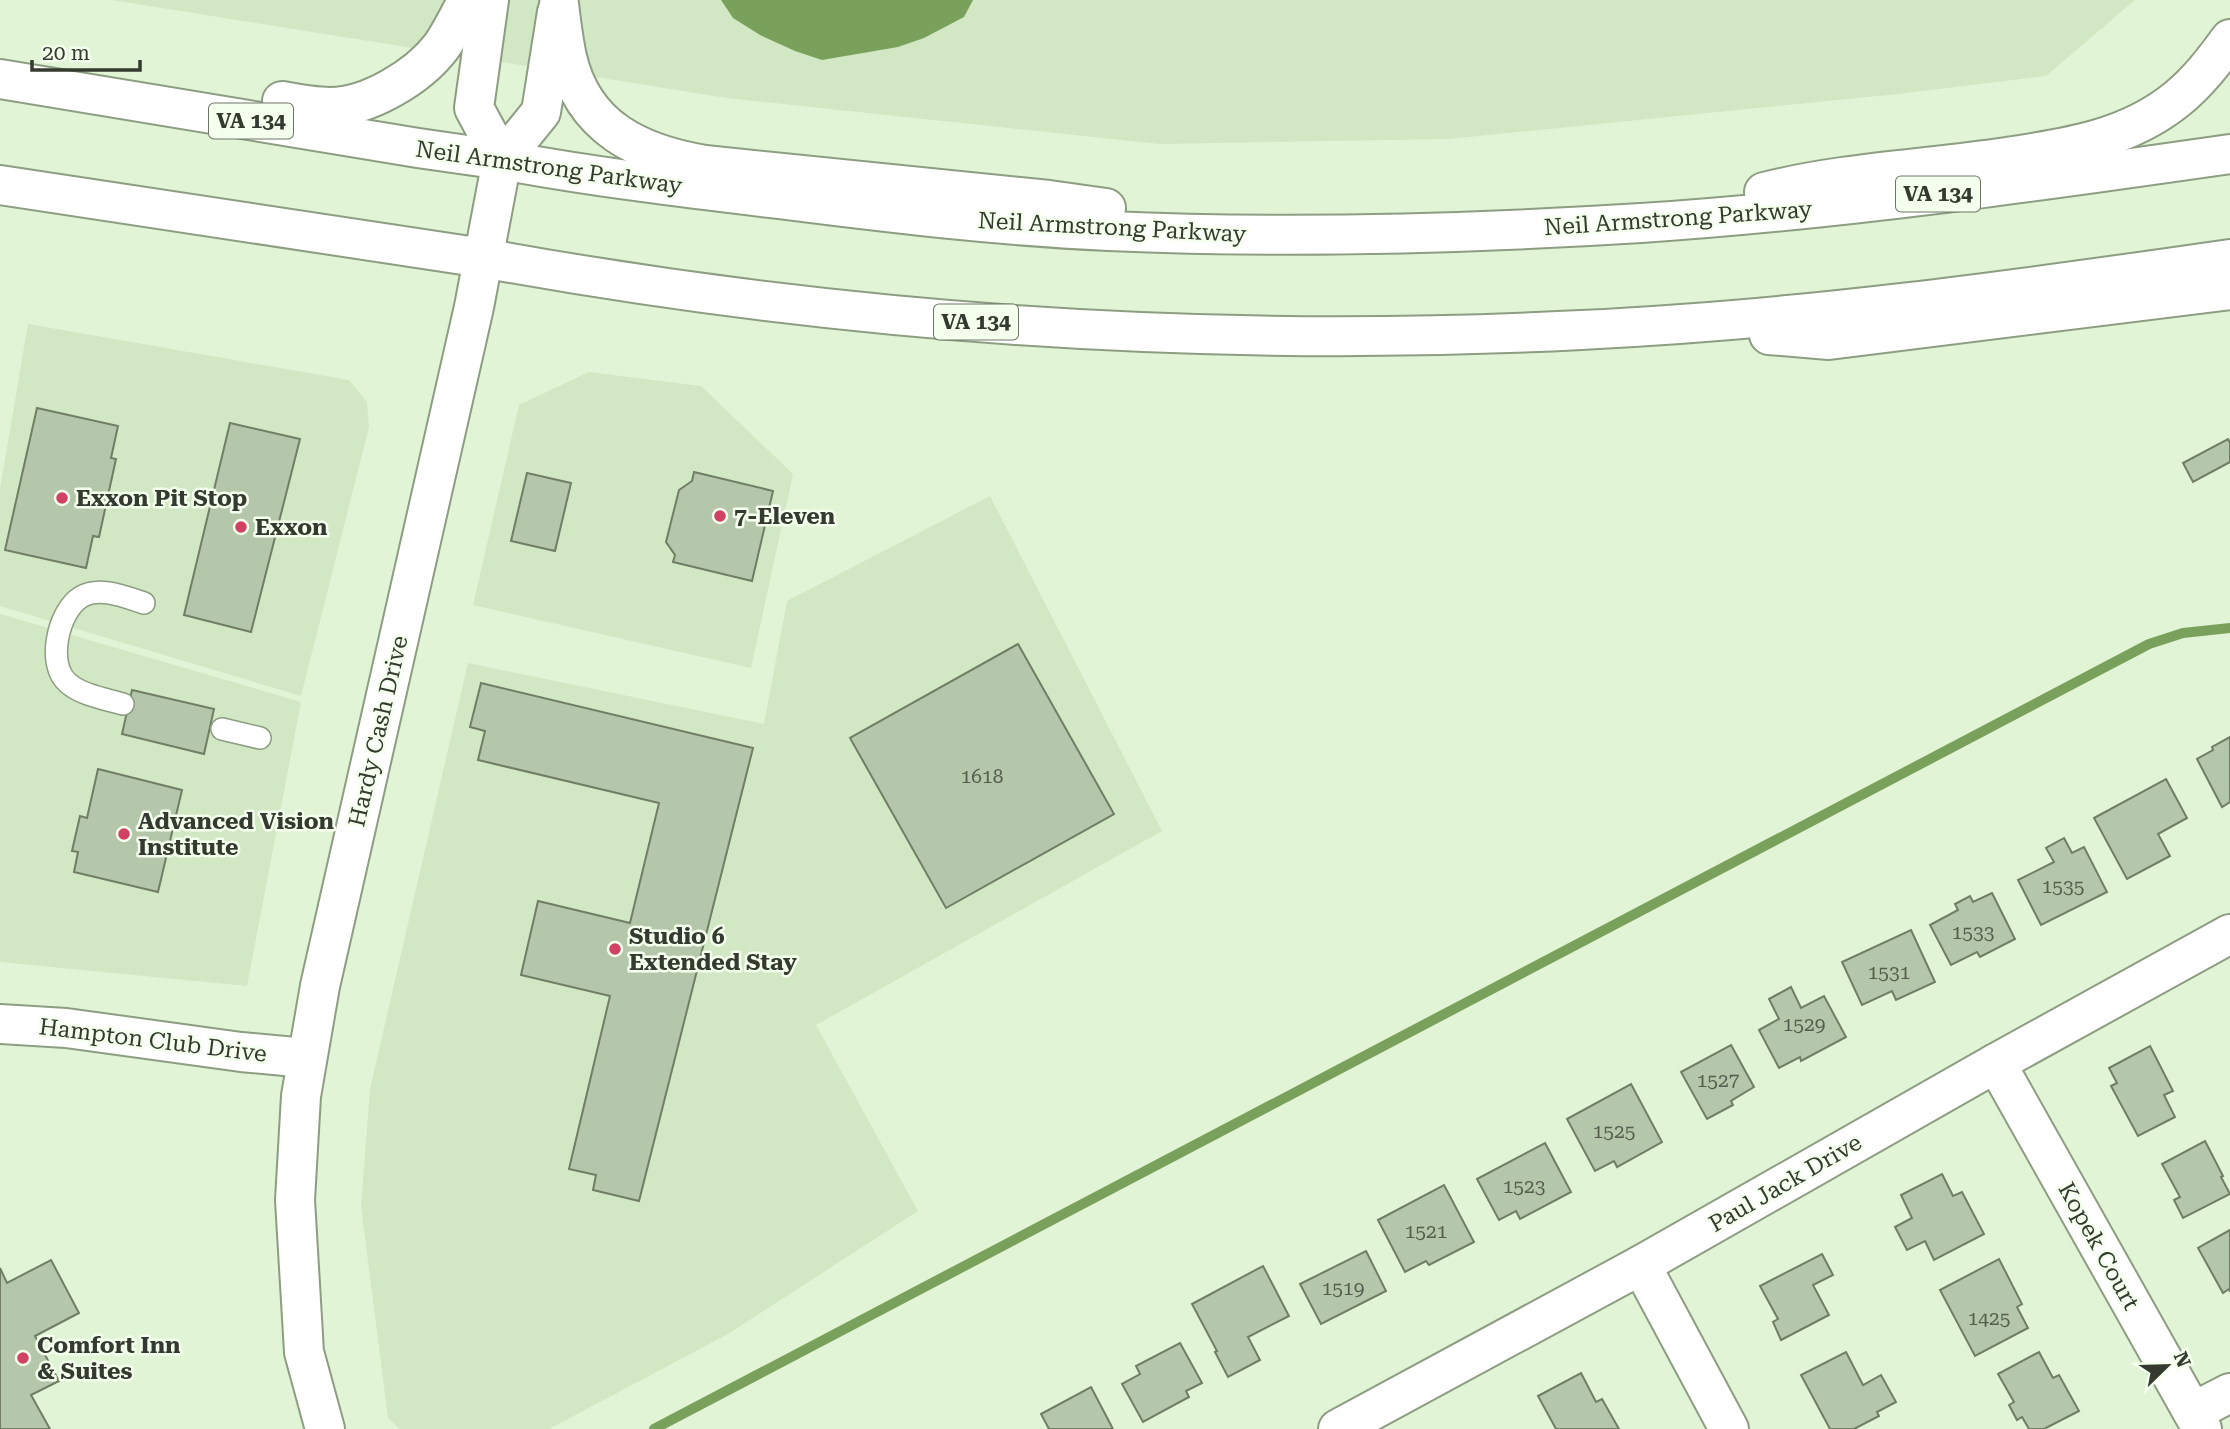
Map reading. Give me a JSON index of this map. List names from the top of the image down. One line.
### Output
{"streets":{"main road":["VA 134","Neil Armstrong Parkway","Hardy Cash Drive","Hampton Club Drive","Paul Jack Drive","Kopek Court"]},"crossings":[["VA 134","Hardy Cash Drive"],["Neil Armstrong Parkway","Hardy Cash Drive"],["Hardy Cash Drive","Hampton Club Drive"],["Paul Jack Drive","Kopek Court"]],"places":["Exxon Pit Stop","7-Eleven","Exxon","Advanced Vision Institute","Studio 6 Extended Stay","Comfort Inn & Suites"],"house_numbers":["1618","1535","1533","1531","1529","1527","1525","1523","1521","1519","1425"],"scale_bar":"20 m","north":"top right"}
